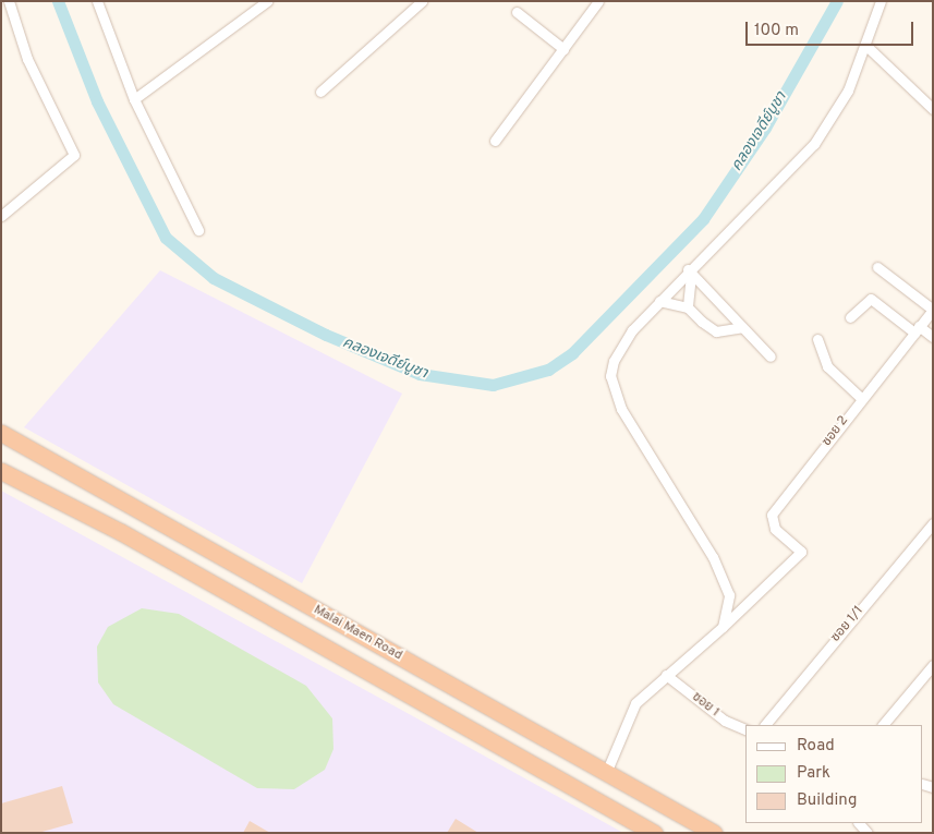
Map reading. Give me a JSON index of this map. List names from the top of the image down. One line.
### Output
{"streets":{"highway":["Malai Maen Road"],"street":["ซอย 2","ซอย 1/1","ซอย 1"]},"water":["คลองเจดีย์บูชา"],"legend":["Road","Park","Building"],"scale_bar":"100 m"}
